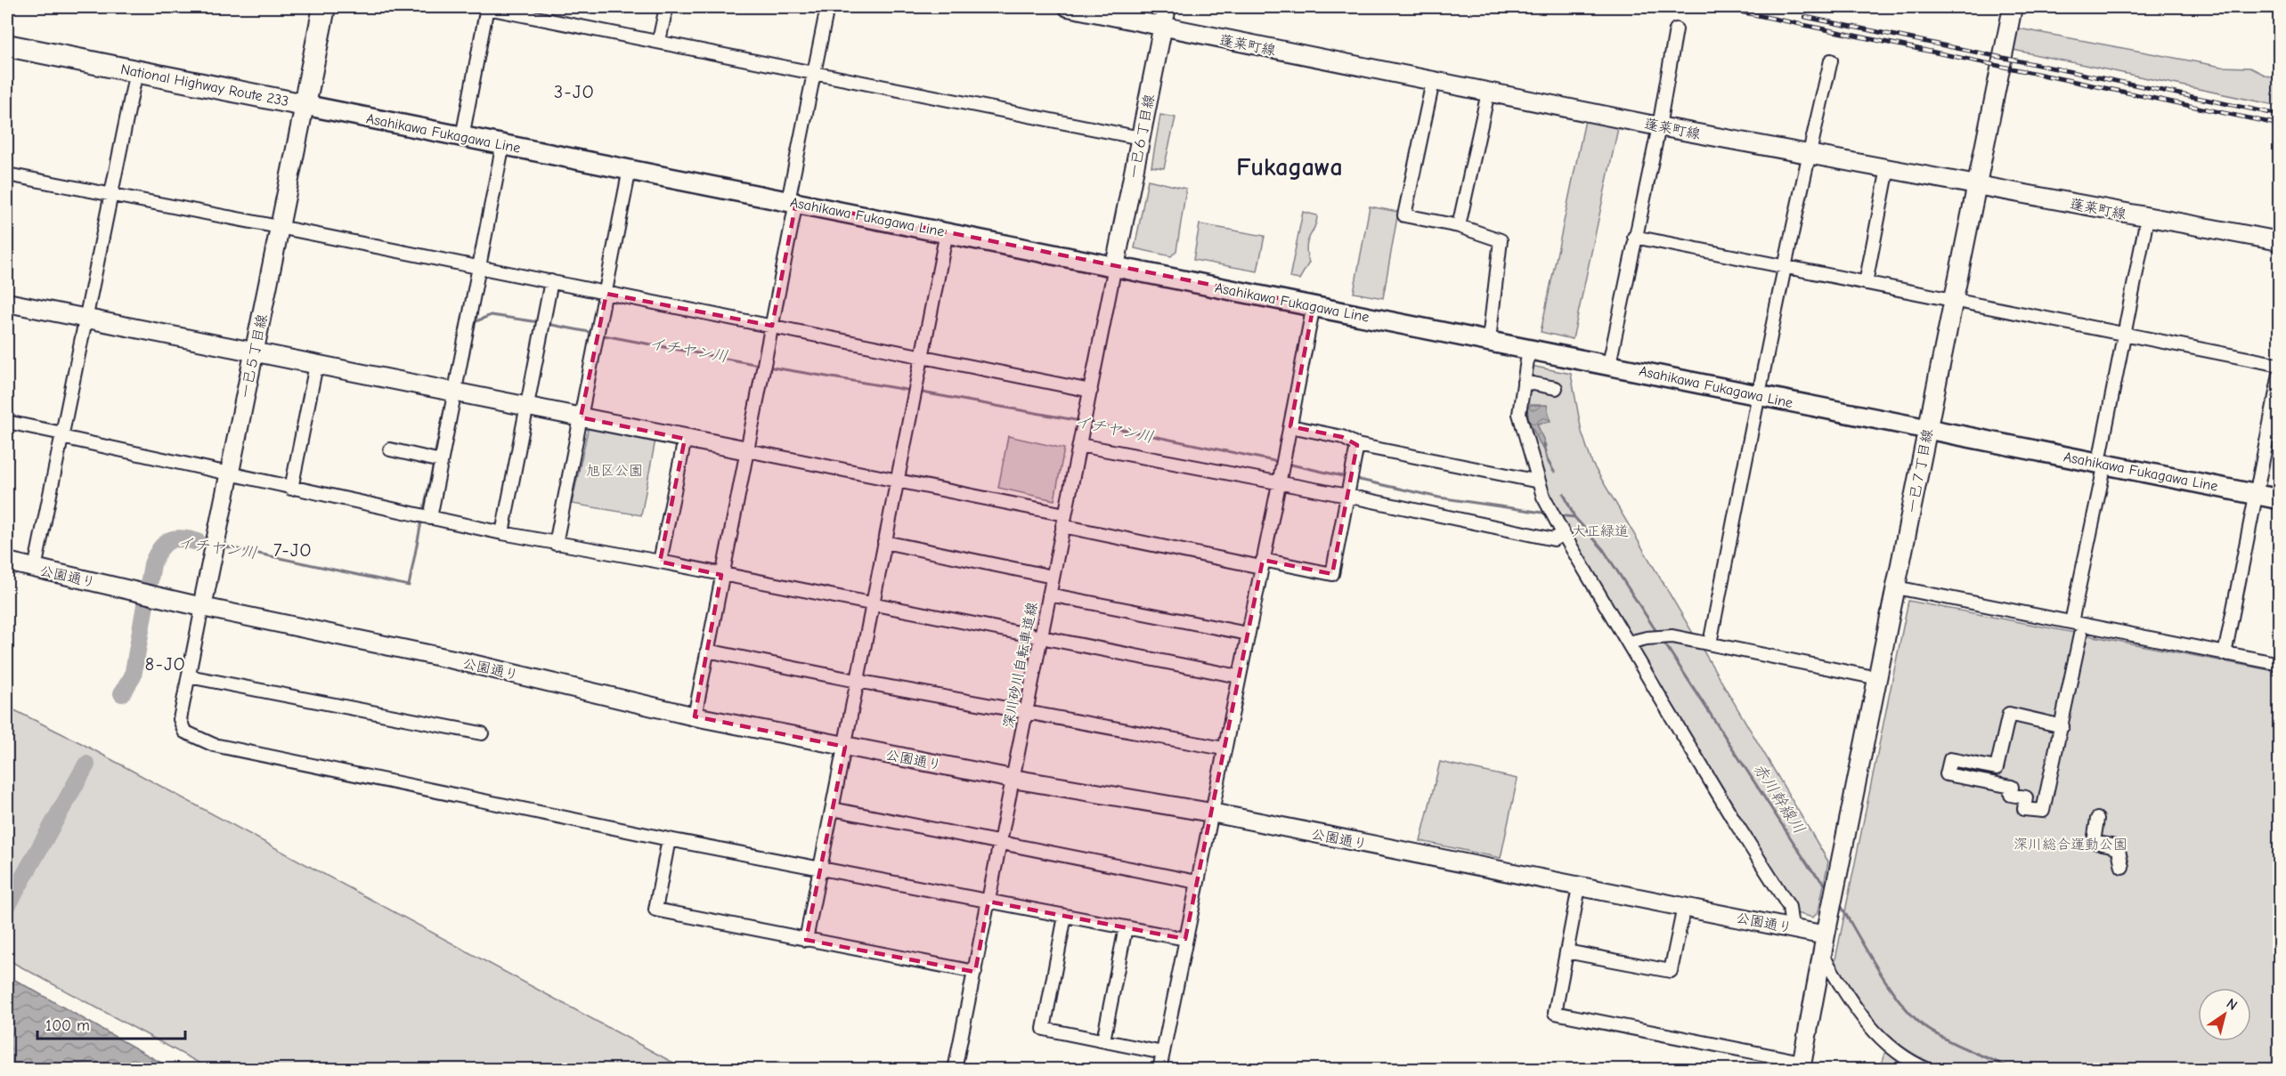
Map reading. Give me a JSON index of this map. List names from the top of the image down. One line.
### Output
{"streets":{"highway":["National Highway Route 233"],"main road":["Asahikawa Fukagawa Line"],"street":["蓬莱町線","一已６丁目線","一已５丁目線","一已７丁目線","公園通り","深川砂川自転車道線"]},"crossings":[["蓬莱町線","一已６丁目線"],["蓬莱町線","一已７丁目線"],["National Highway Route 233","Asahikawa Fukagawa Line"],["National Highway Route 233","一已５丁目線"],["Asahikawa Fukagawa Line","一已６丁目線"],["Asahikawa Fukagawa Line","一已５丁目線"],["Asahikawa Fukagawa Line","一已７丁目線"],["Asahikawa Fukagawa Line","深川砂川自転車道線"],["一已６丁目線","深川砂川自転車道線"],["一已５丁目線","公園通り"],["一已７丁目線","公園通り"],["公園通り","深川砂川自転車道線"]],"districts":["3-JO","Fukagawa","7-JO","8-JO"],"water":["イチヤン川","赤川幹線川"],"parks":["旭区公園","大正緑道","深川総合運動公園"],"scale_bar":"100 m","north":"top right"}
